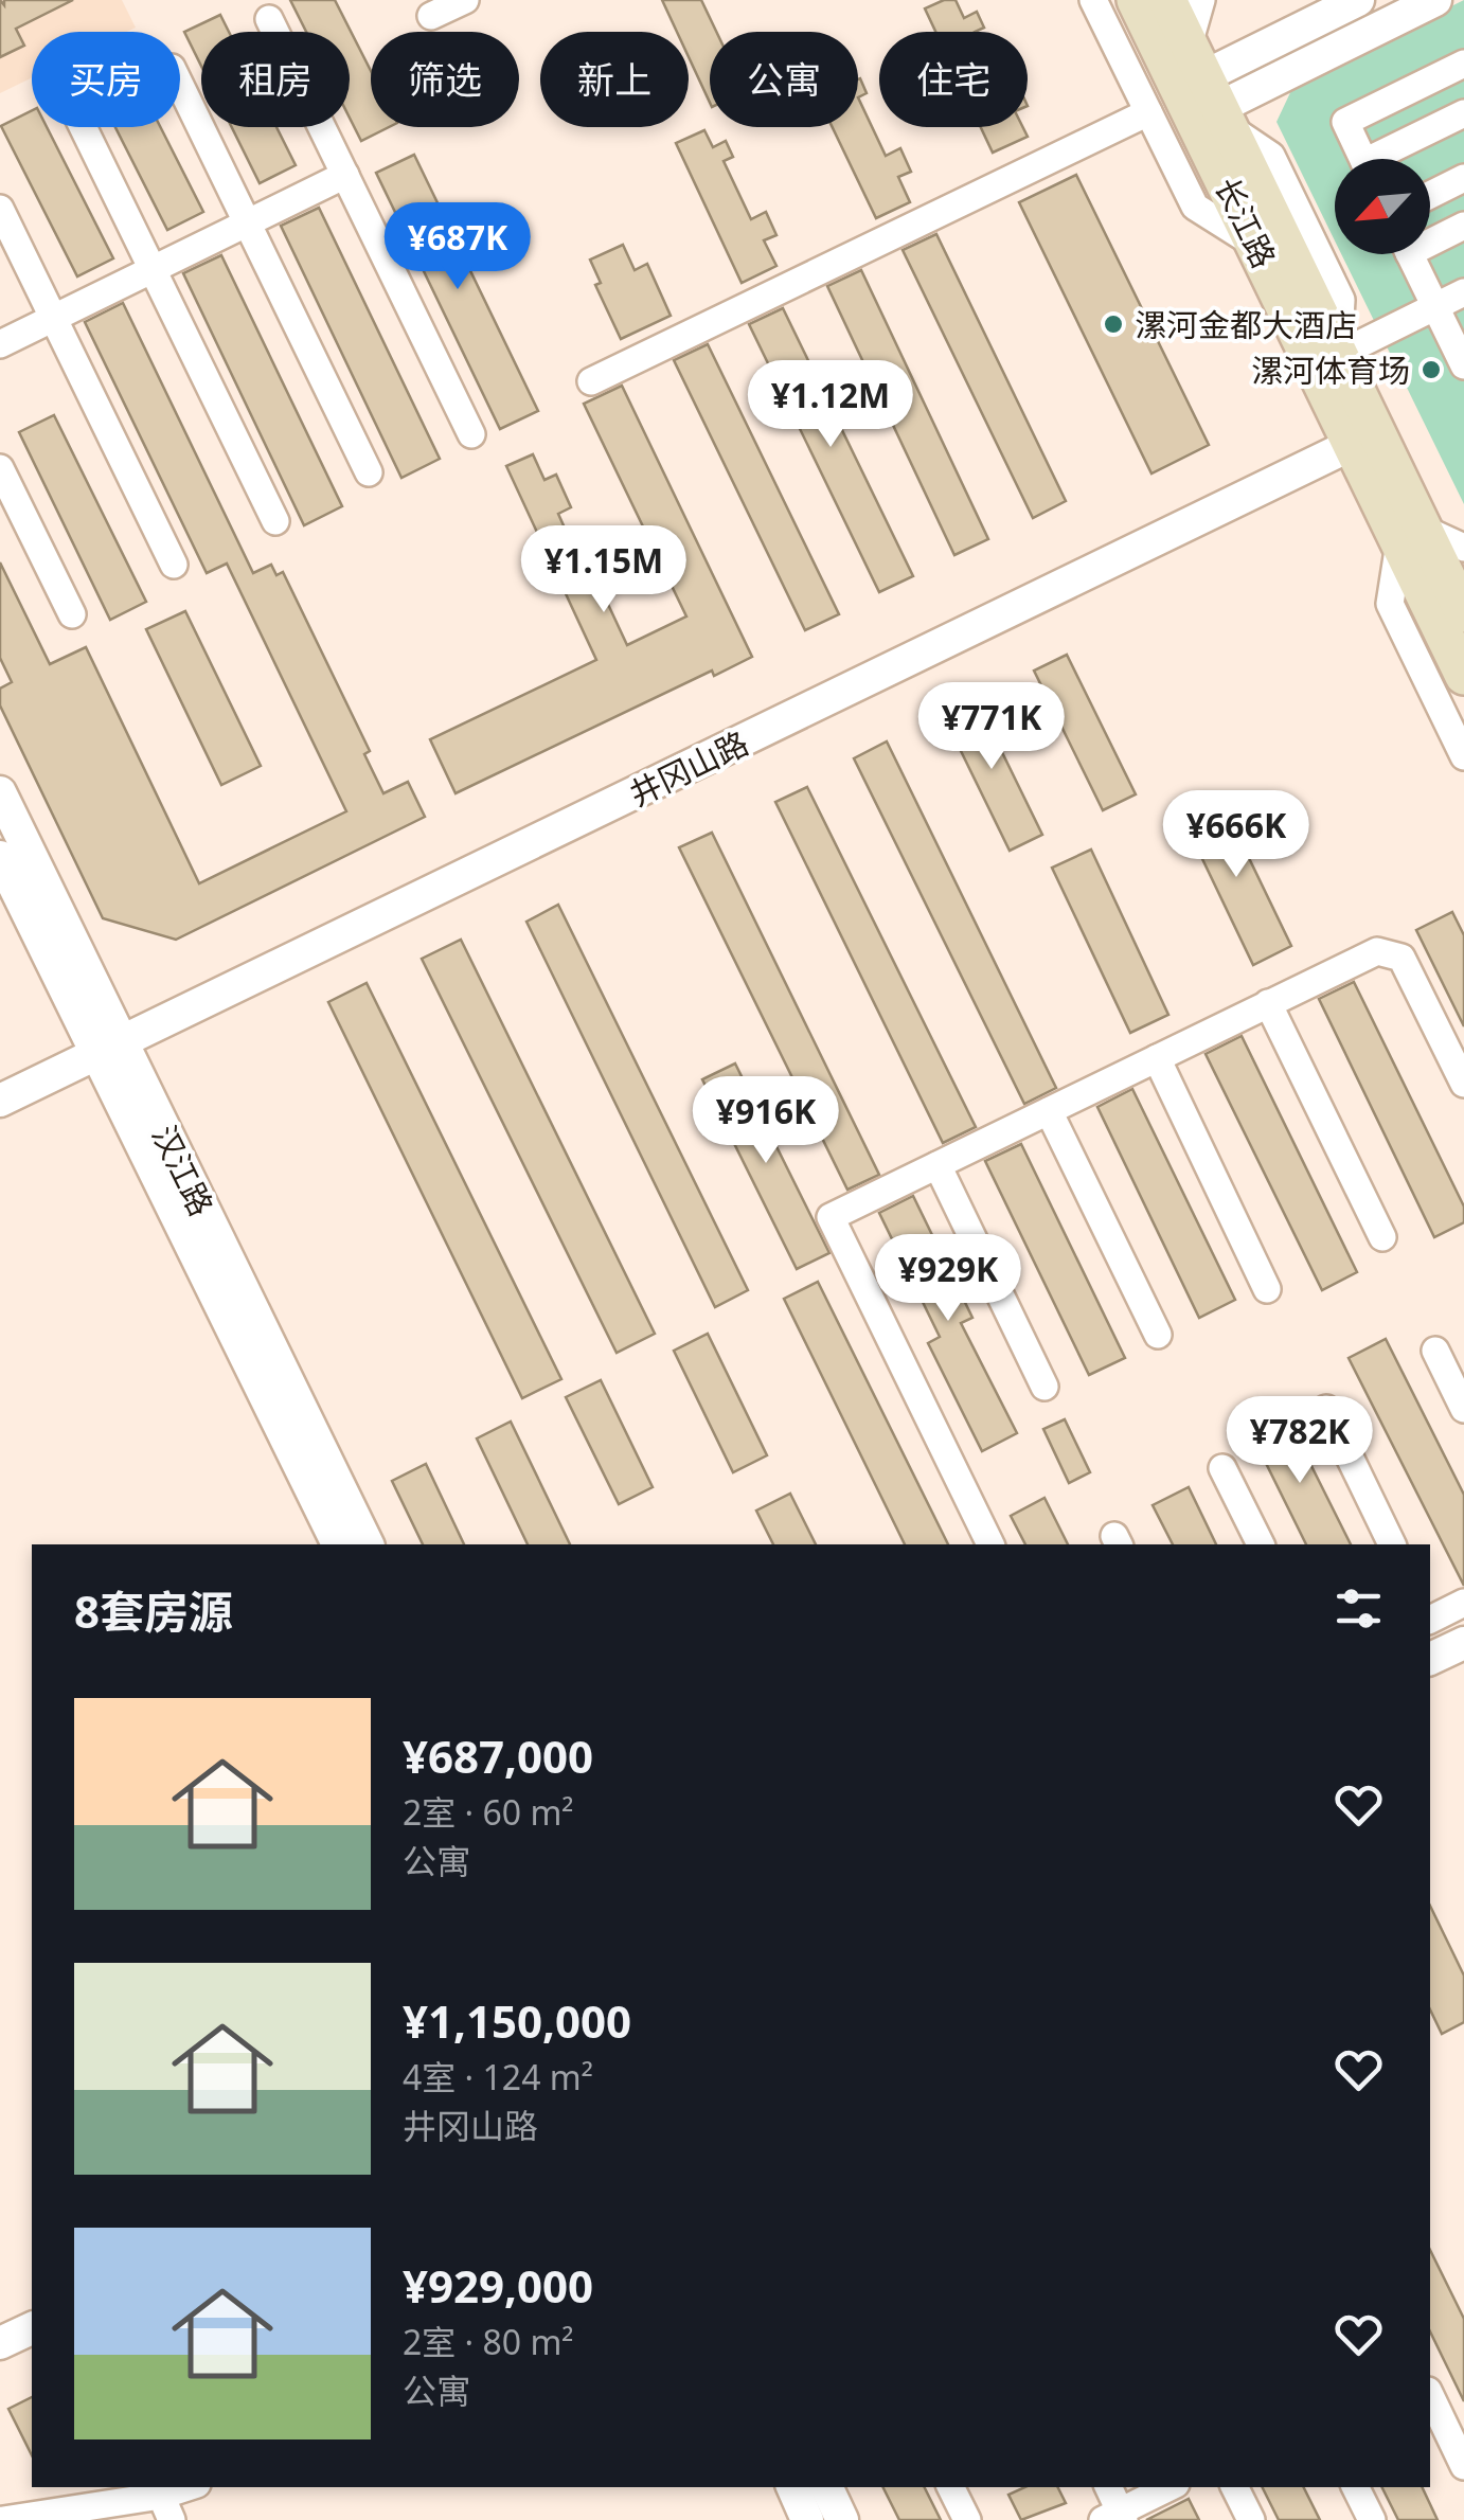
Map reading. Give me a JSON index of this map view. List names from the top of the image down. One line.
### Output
{"streets":{"main road":["长江路"],"street":["井冈山路","汉江路"]},"crossings":[["长江路","井冈山路"],["井冈山路","汉江路"]],"places":["漯河金都大酒店","漯河体育场"],"north":"bottom left","page":{"chip":["买房","租房","筛选","新上","公寓","住宅"],"price":["¥687K","¥1.12M","¥1.15M","¥771K","¥666K","¥916K","¥929K","¥782K"],"heading":"8套房源","list":[{"name":"¥687,000","note":"2室 · 60 m² · 公寓"},{"name":"¥1,150,000","note":"4室 · 124 m² · 井冈山路"},{"name":"¥929,000","note":"2室 · 80 m² · 公寓"}]}}
